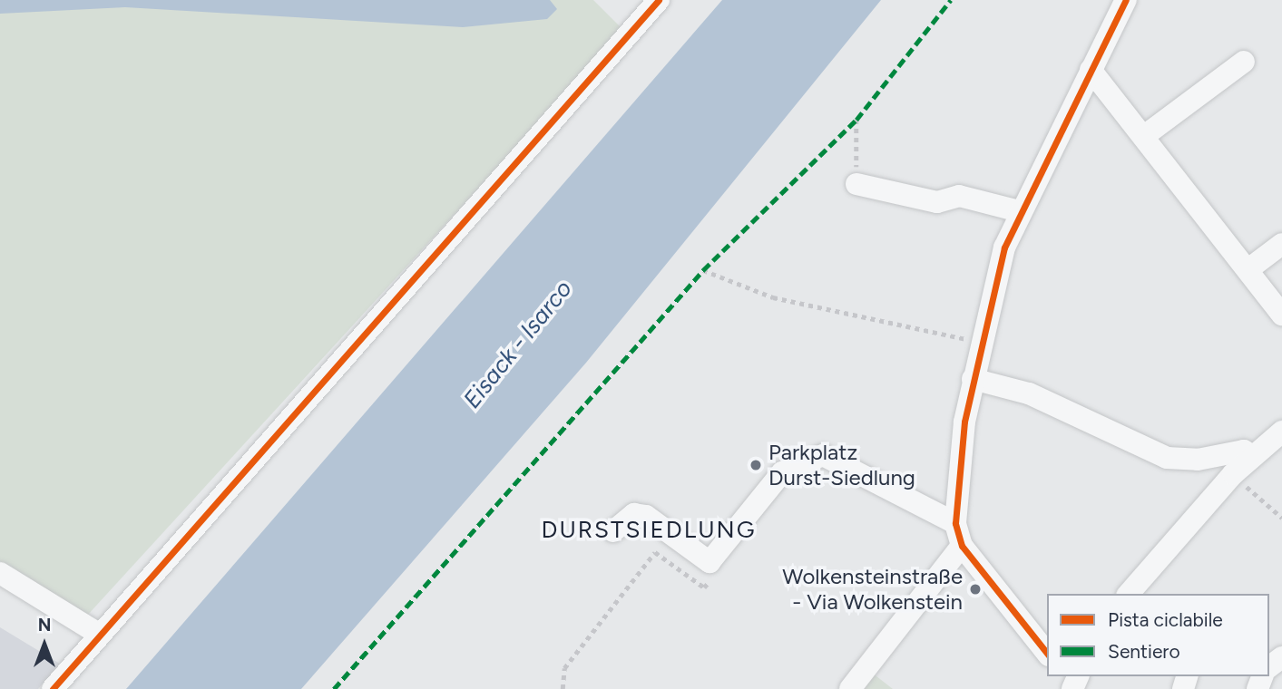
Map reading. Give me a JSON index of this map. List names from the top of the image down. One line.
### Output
{"districts":["DURSTSIEDLUNG"],"water":["Eisack - Isarco"],"places":["Parkplatz Durst-Siedlung","Wolkensteinstraße - Via Wolkenstein"],"legend":["Pista ciclabile","Sentiero"],"north":"top"}
